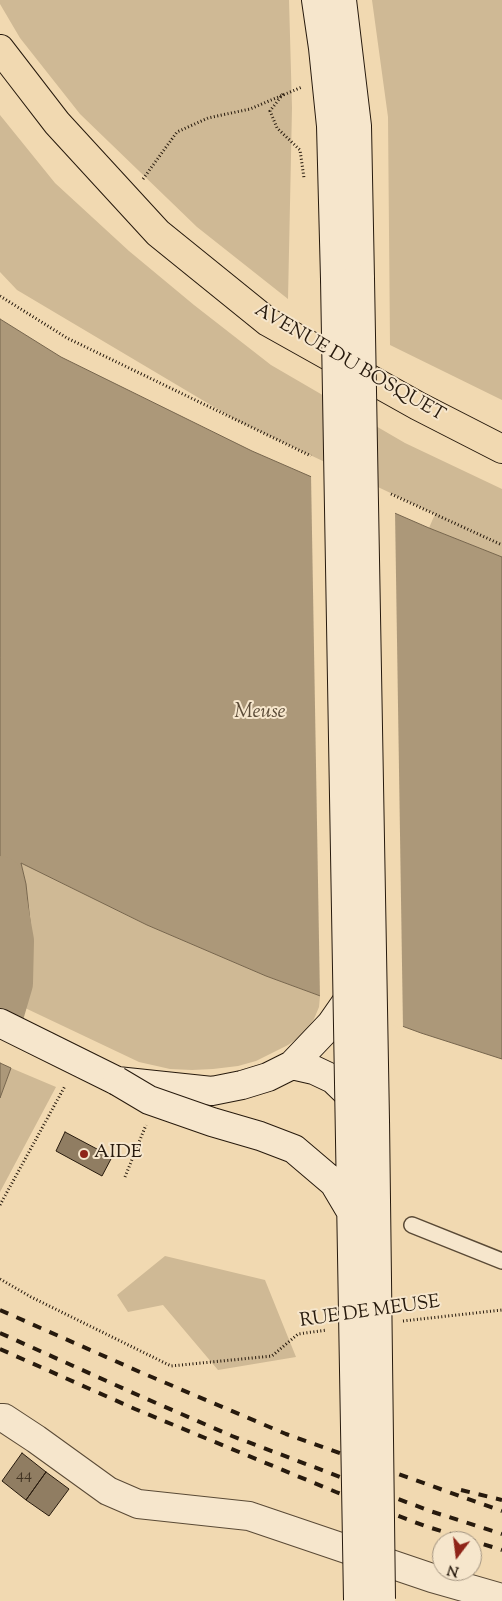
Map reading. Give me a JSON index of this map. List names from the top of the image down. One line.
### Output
{"streets":{"main road":["AVENUE DU BOSQUET"],"path":["RUE DE MEUSE"]},"water":["Meuse"],"places":["AIDE"],"house_numbers":["44"],"north":"bottom"}
